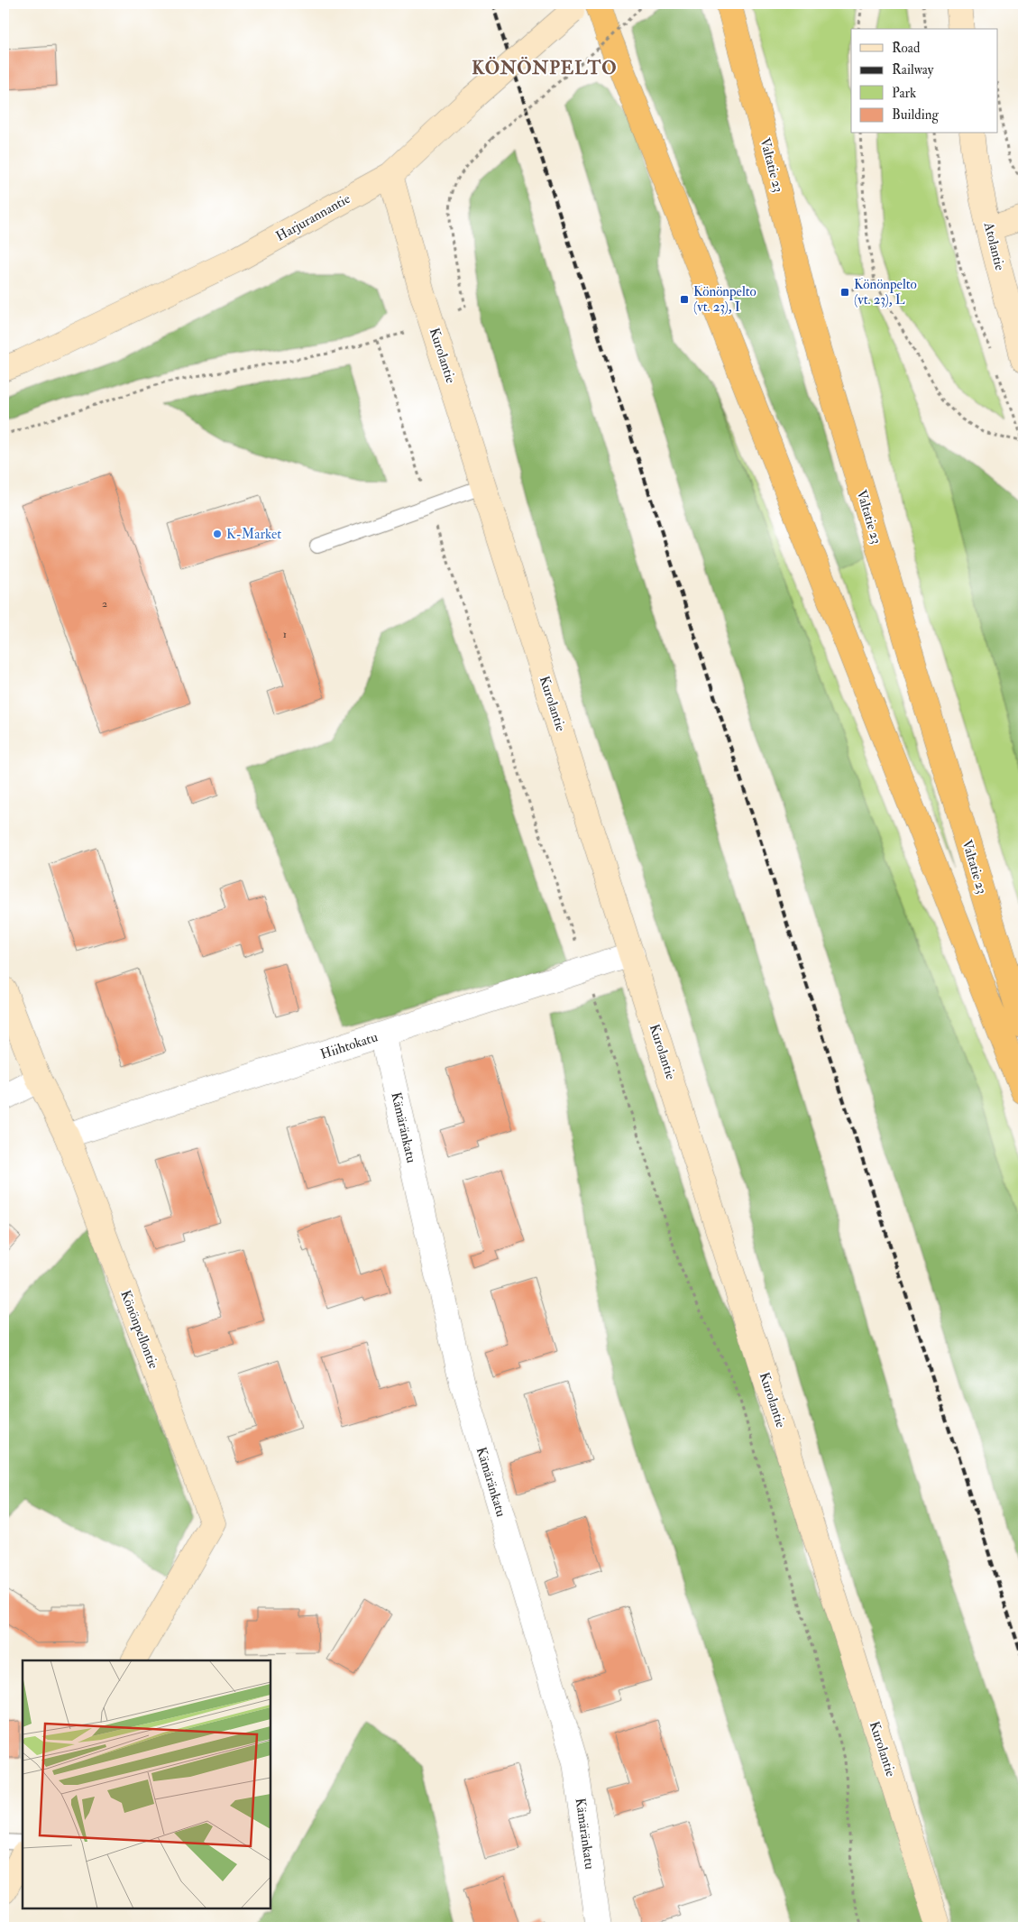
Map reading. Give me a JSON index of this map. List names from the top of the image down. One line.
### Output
{"streets":{"highway":["Valtatie 23"],"street":["Harjurannantie","Atolantie","Kurolantie","Hiihtokatu","Kämäränkatu","Könönpellontie"]},"crossings":[["Harjurannantie","Kurolantie"],["Kurolantie","Hiihtokatu"],["Hiihtokatu","Kämäränkatu"],["Hiihtokatu","Könönpellontie"]],"districts":["KÖNÖNPELTO"],"places":{"transit":["Könönpelto (vt. 23), L","Könönpelto (vt. 23), I"],"other":["K-Market"]},"house_numbers":["2","1"],"legend":["Road","Railway","Park","Building"]}
